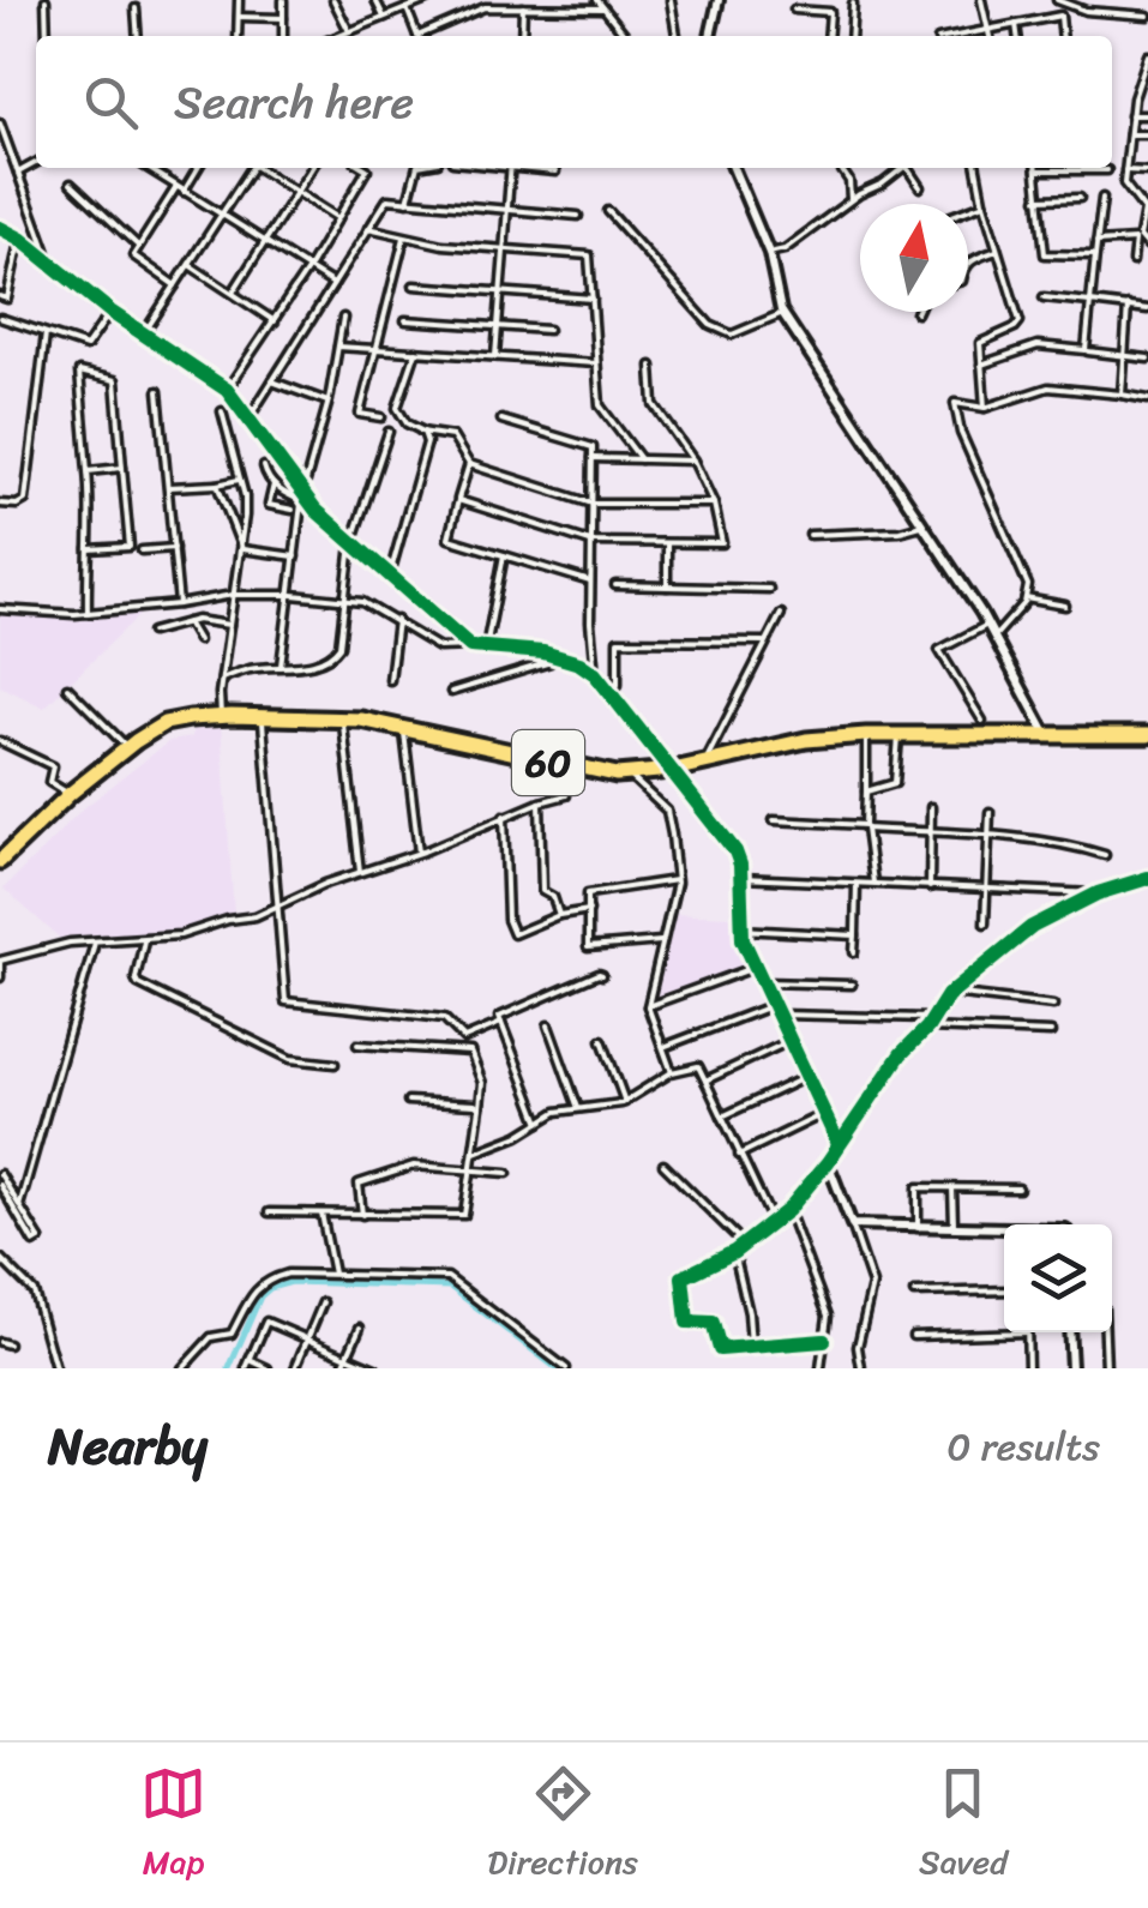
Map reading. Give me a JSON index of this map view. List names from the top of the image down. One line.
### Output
{"streets":{"highway":["60"]},"north":"top","page":{"search":"Search here","heading":["Nearby","0 results"],"nav":["Map","Directions","Saved"]}}
